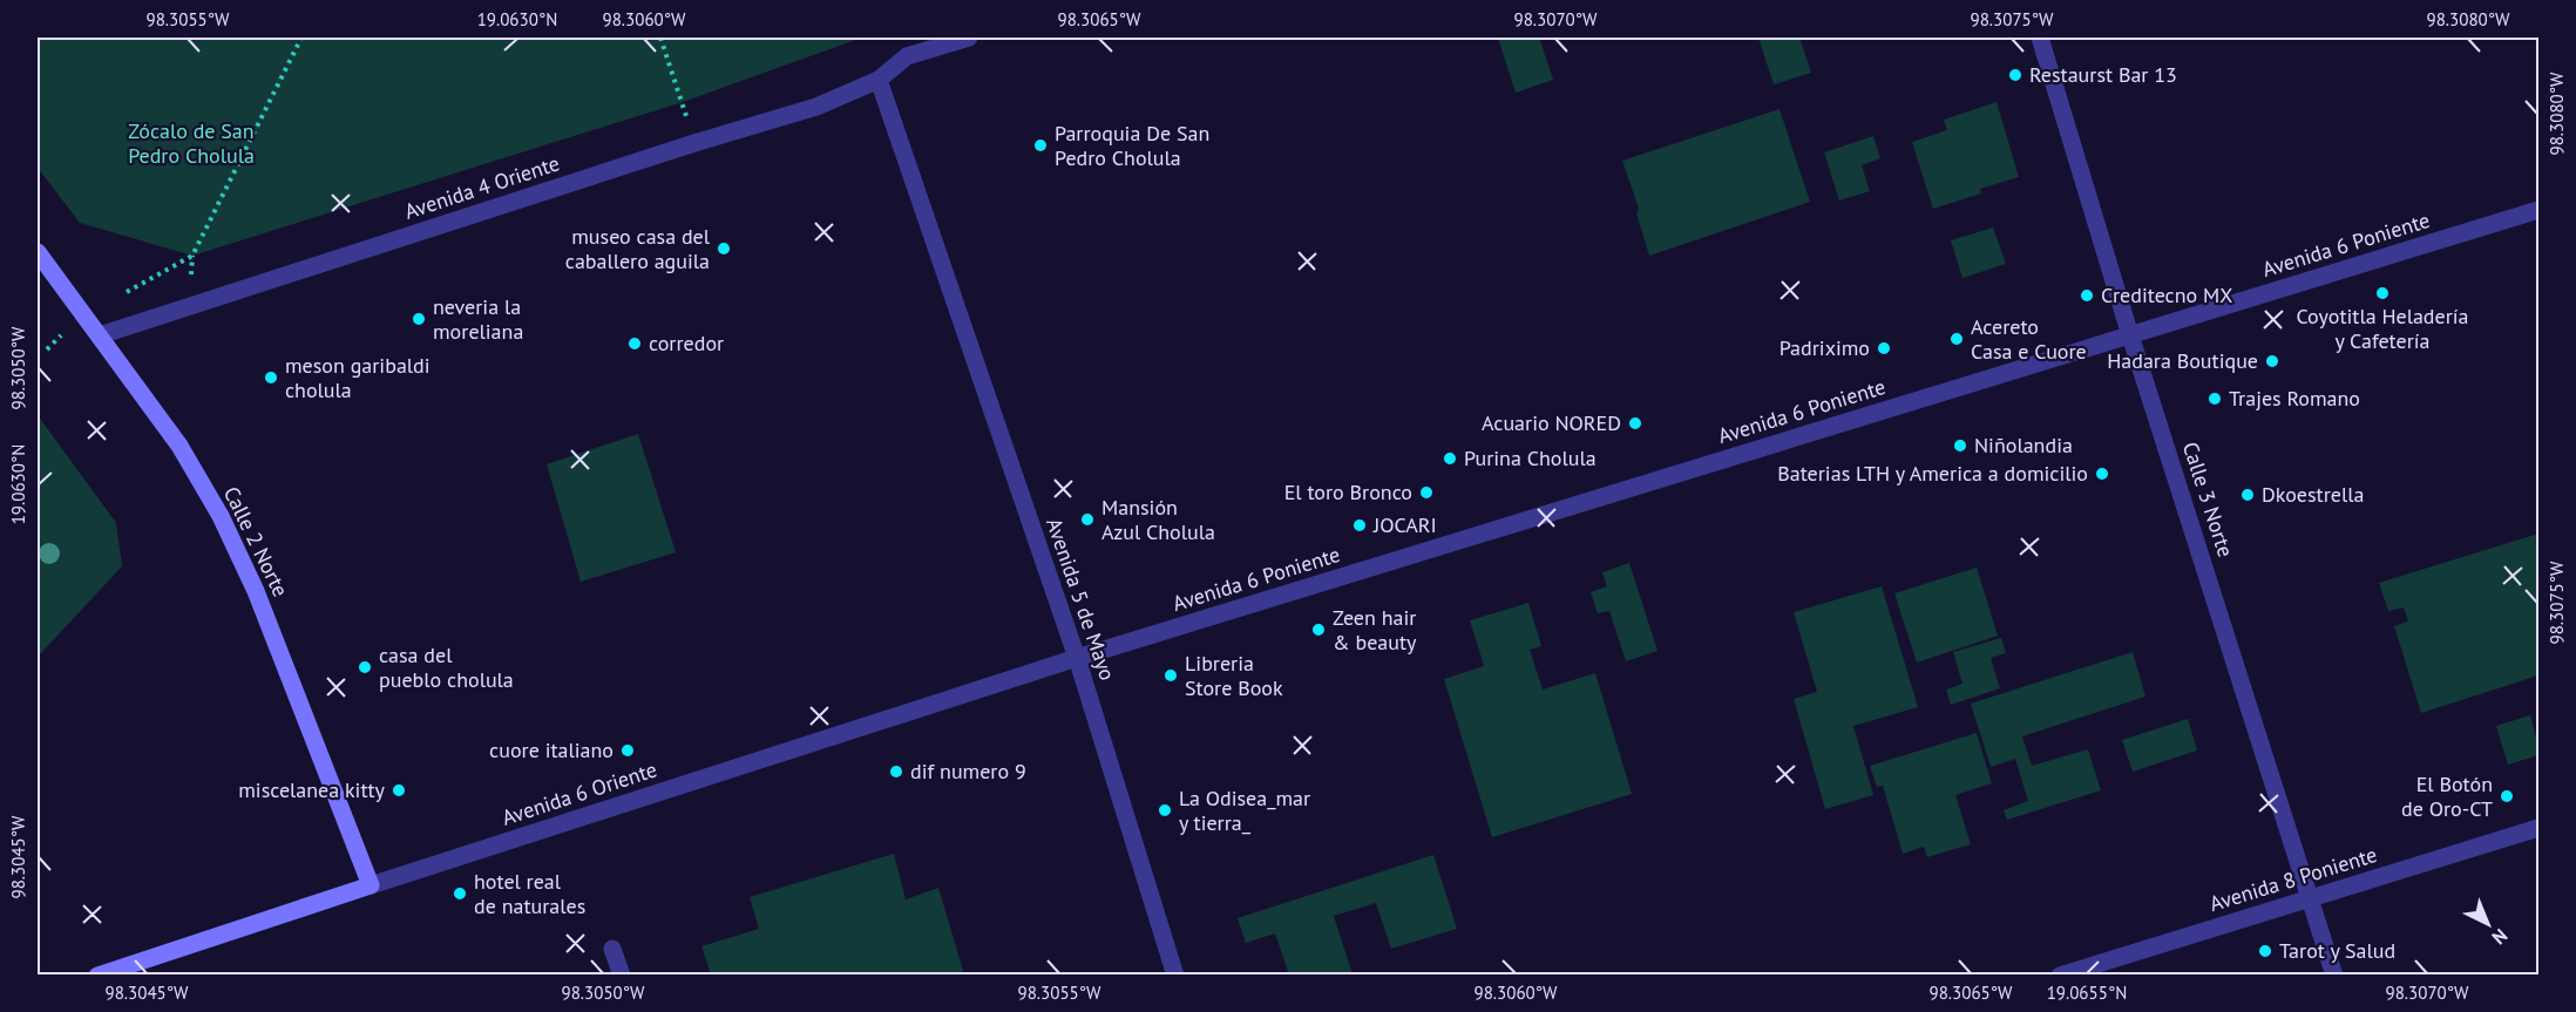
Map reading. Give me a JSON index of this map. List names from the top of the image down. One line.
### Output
{"streets":{"main road":["Calle 2 Norte","Avenida 6 Oriente"],"street":["Avenida 4 Oriente","Avenida 6 Poniente","Calle 3 Norte","Avenida 5 de Mayo","Avenida 8 Poniente"]},"crossings":[["Avenida 4 Oriente","Calle 2 Norte"],["Avenida 4 Oriente","Avenida 5 de Mayo"],["Avenida 6 Poniente","Calle 3 Norte"],["Avenida 6 Poniente","Avenida 5 de Mayo"],["Avenida 6 Poniente","Avenida 6 Oriente"],["Calle 3 Norte","Avenida 8 Poniente"],["Calle 2 Norte","Avenida 6 Oriente"],["Avenida 5 de Mayo","Avenida 6 Oriente"]],"parks":["Zócalo de San Pedro Cholula"],"places":["Restaurst Bar 13","Parroquia De San Pedro Cholula","museo casa del caballero aguila","Coyotitla Heladería y Cafetería","Creditecno MX","neveria la moreliana","Acereto Casa e Cuore","corredor","Padriximo","Hadara Boutique","meson garibaldi cholula","Trajes Romano","Acuario NORED","Niñolandia","Purina Cholula","Baterias LTH y America a domicilio","El toro Bronco","Dkoestrella","Mansión Azul Cholula","JOCARI","Zeen hair & beauty","casa del pueblo cholula","Libreria Store Book","cuore italiano","dif numero 9","miscelanea kitty","El Botón de Oro-CT","La Odisea_mar y tierra_","hotel real de naturales","Tarot y Salud"],"north":"bottom right","coordinates":["98.3055°W","19.0630°N","98.3060°W","98.3065°W","98.3070°W","98.3075°W","98.3080°W","98.3050°W","98.3045°W","19.0655°N"]}
